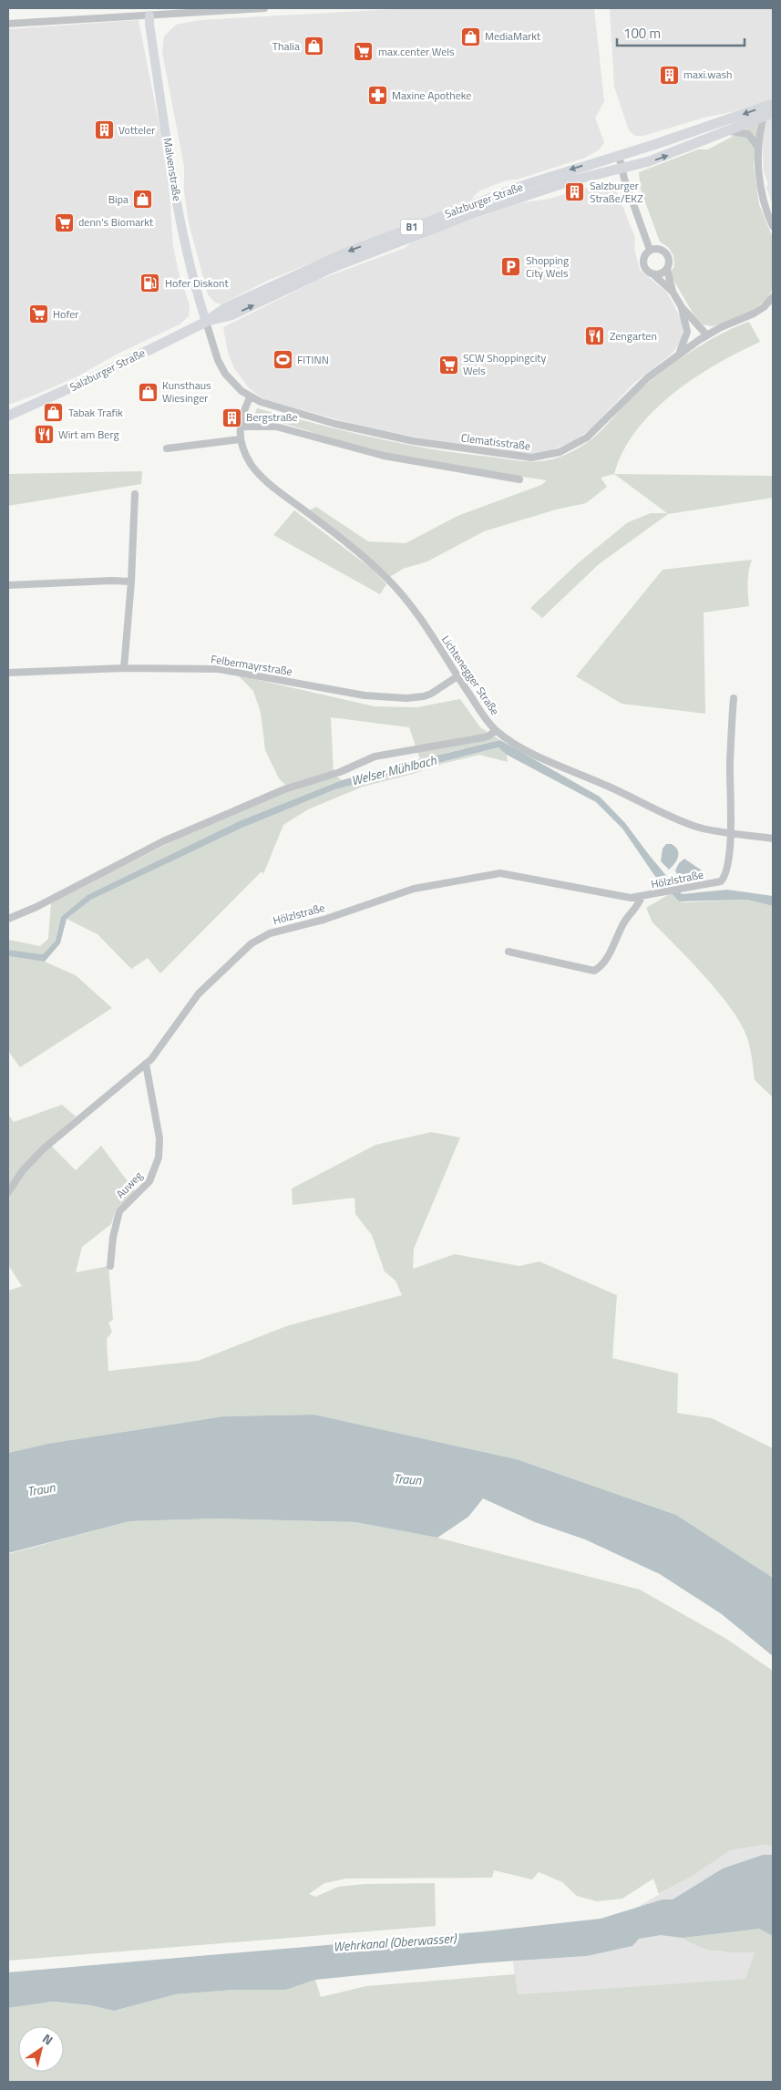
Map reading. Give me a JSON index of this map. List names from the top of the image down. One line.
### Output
{"streets":{"main road":["Salzburger Straße","B1"],"street":["Malvenstraße","Clematisstraße","Felbermayrstraße","Lichtenegger Straße","Hölzlstraße","Auweg"]},"crossings":[["Malvenstraße","Salzburger Straße"],["Clematisstraße","Lichtenegger Straße"],["Felbermayrstraße","Lichtenegger Straße"],["Lichtenegger Straße","Hölzlstraße"],["Hölzlstraße","Auweg"]],"water":["Welser Mühlbach","Traun","Wehrkanal (Oberwasser)"],"places":{"shop":["MediaMarkt","Thalia","Bipa","Kunsthaus Wiesinger","Tabak Trafik"],"supermarket":["max.center Wels","denn's Biomarkt","Hofer","SCW Shoppingcity Wels"],"building":["maxi.wash","Votteler","Salzburger Straße/EKZ","Bergstraße"],"pharmacy":["Maxine Apotheke"],"parking":["Shopping City Wels"],"fuel station":["Hofer Diskont"],"restaurant":["Zengarten","Wirt am Berg"],"sports":["FITINN"]},"scale_bar":"100 m","north":"top right"}
